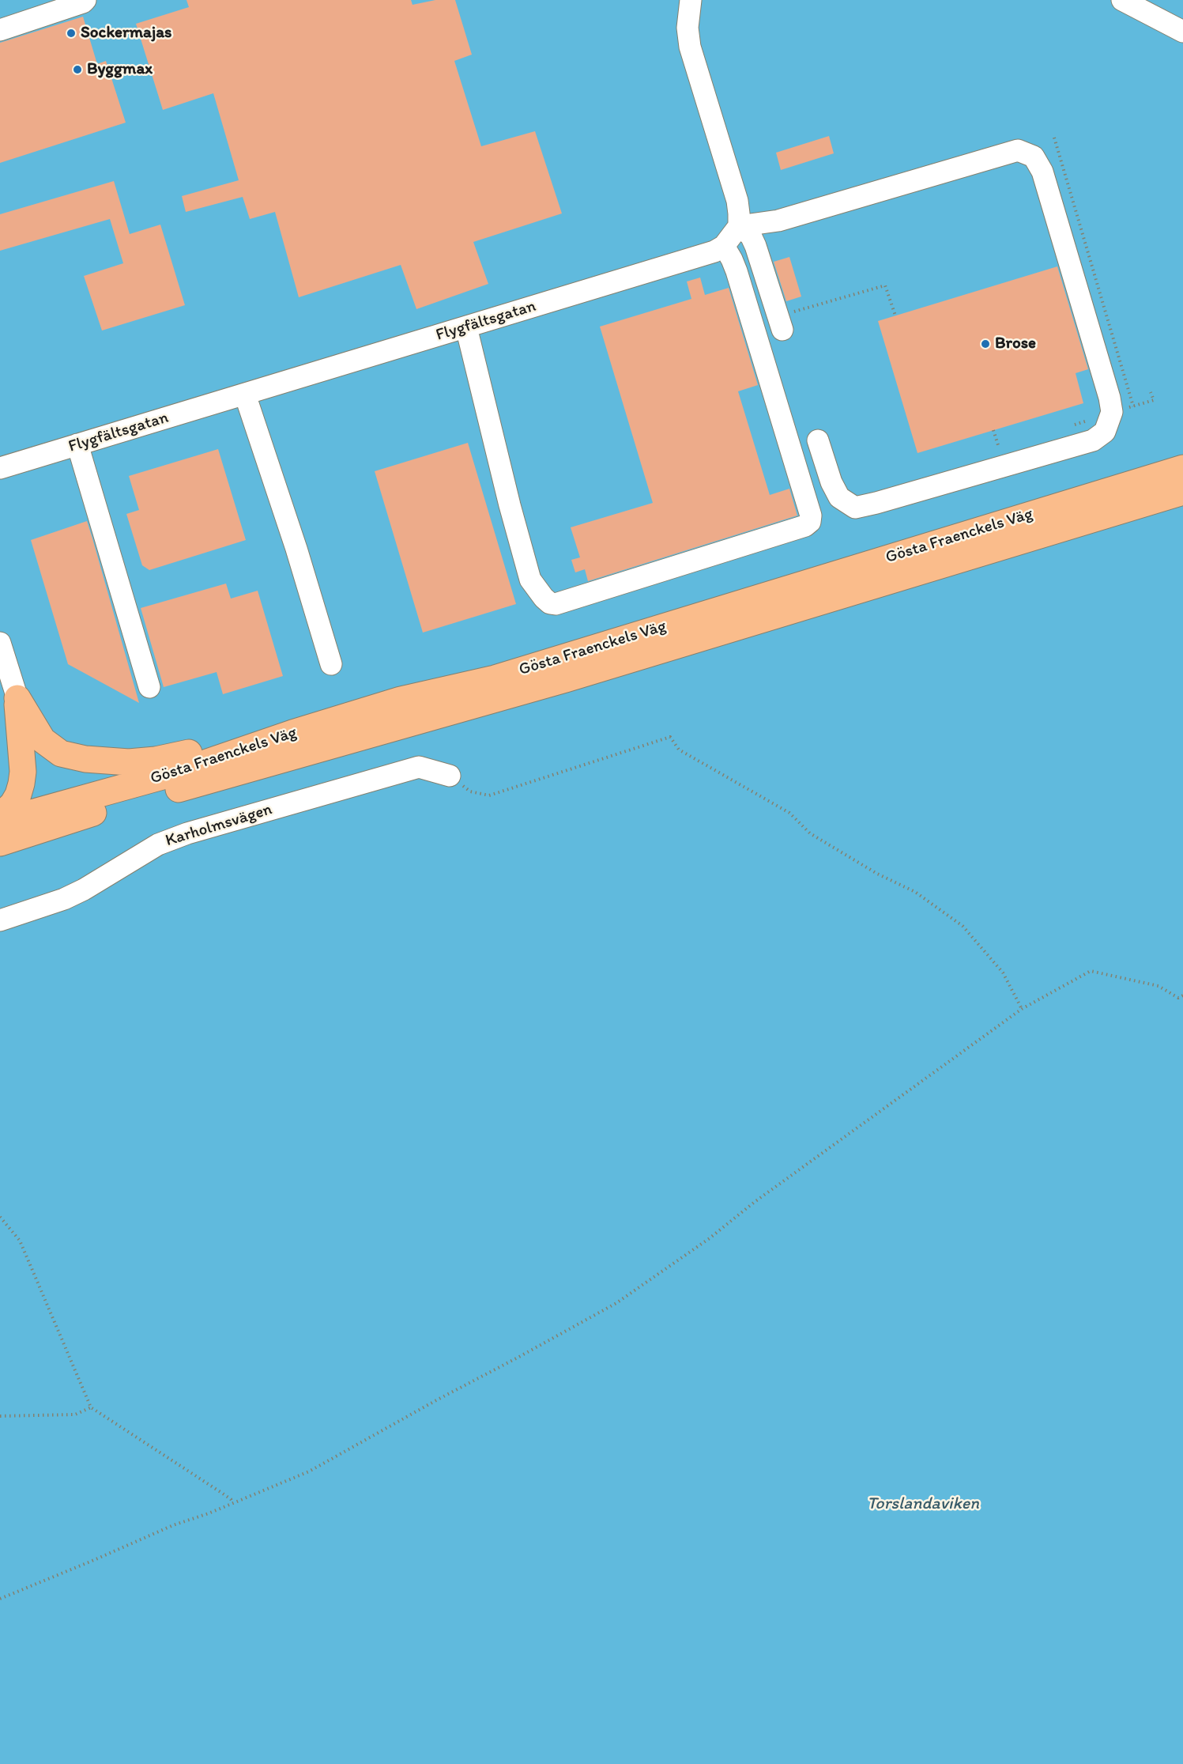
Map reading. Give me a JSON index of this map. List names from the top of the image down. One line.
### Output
{"streets":{"main road":["Gösta Fraenckels Väg"],"street":["Flygfältsgatan","Karholmsvägen"]},"water":["Torslandaviken"],"places":["Sockermajas","Byggmax","Brose"]}
